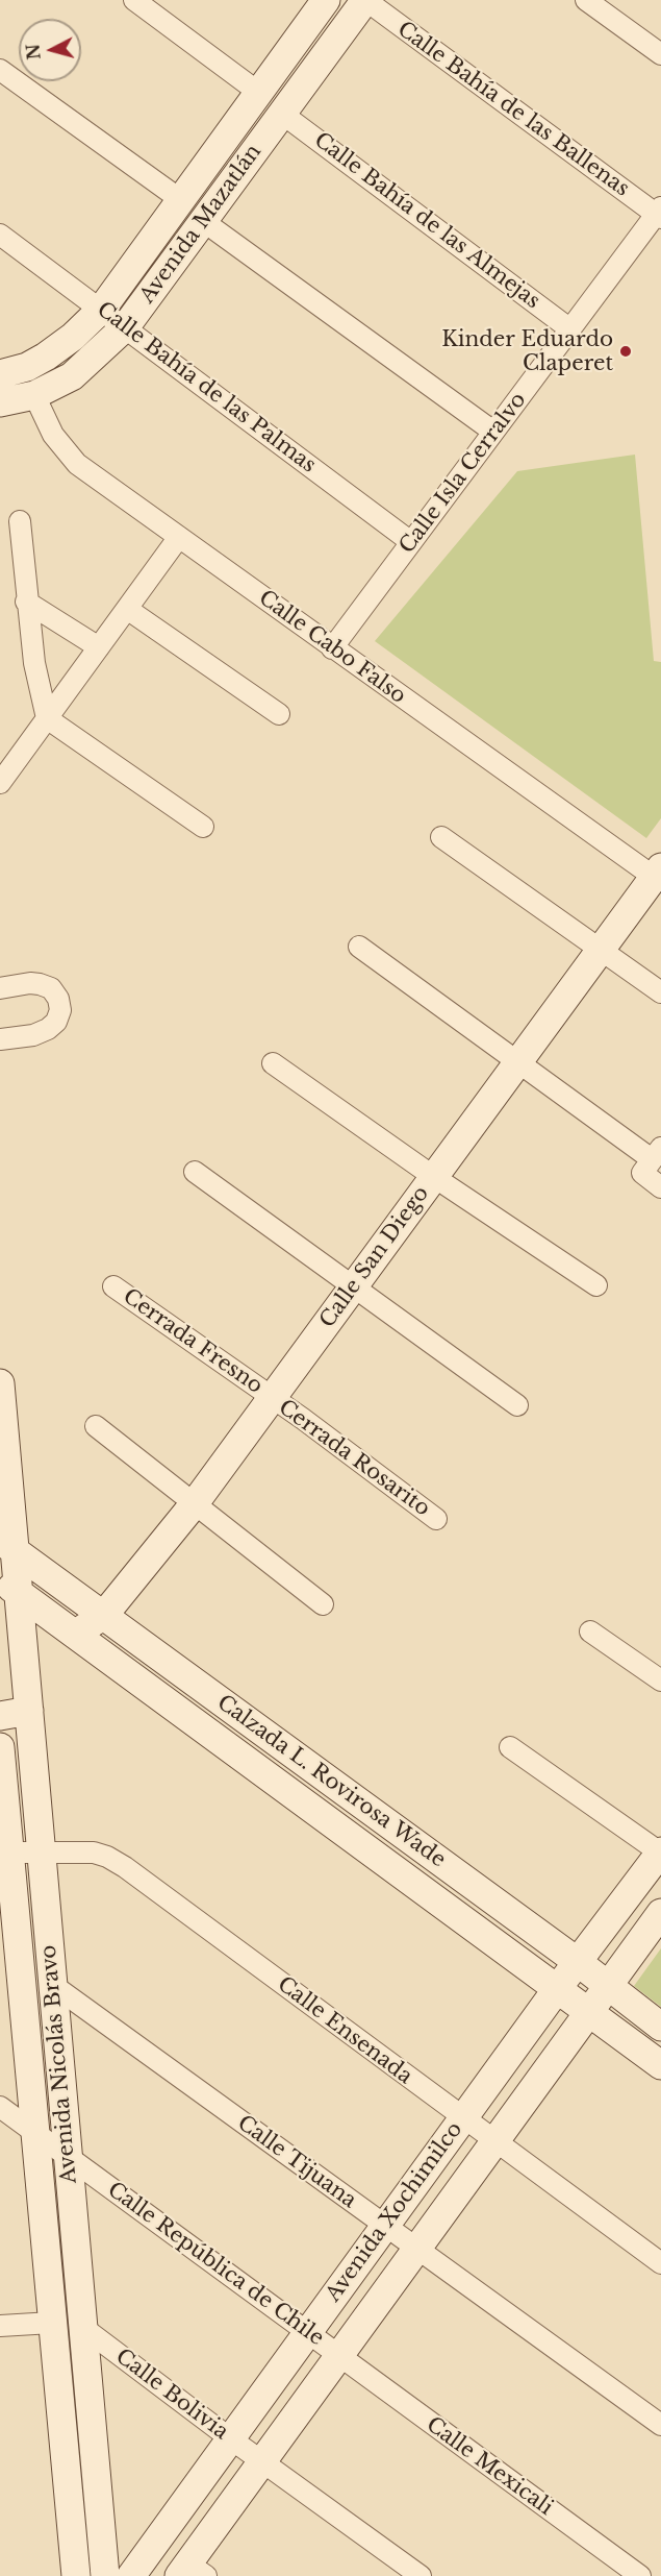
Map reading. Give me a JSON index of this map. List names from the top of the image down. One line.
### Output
{"streets":{"main road":["Avenida Mazatlán","Calle San Diego","Calzada L. Rovirosa Wade","Avenida Nicolás Bravo","Avenida Xochimilco"],"street":["Calle Bahía de las Ballenas","Calle Bahía de las Almejas","Calle Bahía de las Palmas","Calle Isla Cerralvo","Calle Cabo Falso","Cerrada Fresno","Cerrada Rosarito","Calle Ensenada","Calle Tijuana","Calle República de Chile","Calle Bolivia","Calle Mexicali"]},"crossings":[["Calle Bahía de las Ballenas","Avenida Mazatlán"],["Calle Bahía de las Ballenas","Calle Isla Cerralvo"],["Calle Bahía de las Almejas","Avenida Mazatlán"],["Calle Bahía de las Almejas","Calle Isla Cerralvo"],["Avenida Mazatlán","Calle Bahía de las Palmas"],["Avenida Mazatlán","Calle Cabo Falso"],["Calle Bahía de las Palmas","Calle Isla Cerralvo"],["Calle Isla Cerralvo","Calle Cabo Falso"],["Calle Cabo Falso","Calle San Diego"],["Calle San Diego","Cerrada Fresno"],["Calle San Diego","Cerrada Rosarito"],["Calle San Diego","Calzada L. Rovirosa Wade"],["Cerrada Fresno","Cerrada Rosarito"],["Calzada L. Rovirosa Wade","Avenida Nicolás Bravo"],["Calzada L. Rovirosa Wade","Avenida Xochimilco"],["Calle Ensenada","Avenida Nicolás Bravo"],["Calle Ensenada","Avenida Xochimilco"],["Avenida Nicolás Bravo","Calle Tijuana"],["Avenida Nicolás Bravo","Calle República de Chile"],["Avenida Nicolás Bravo","Calle Bolivia"],["Calle Tijuana","Avenida Xochimilco"],["Avenida Xochimilco","Calle República de Chile"],["Avenida Xochimilco","Calle Bolivia"],["Avenida Xochimilco","Calle Mexicali"],["Calle República de Chile","Calle Mexicali"]],"places":["Kinder Eduardo Claperet"],"north":"left"}
